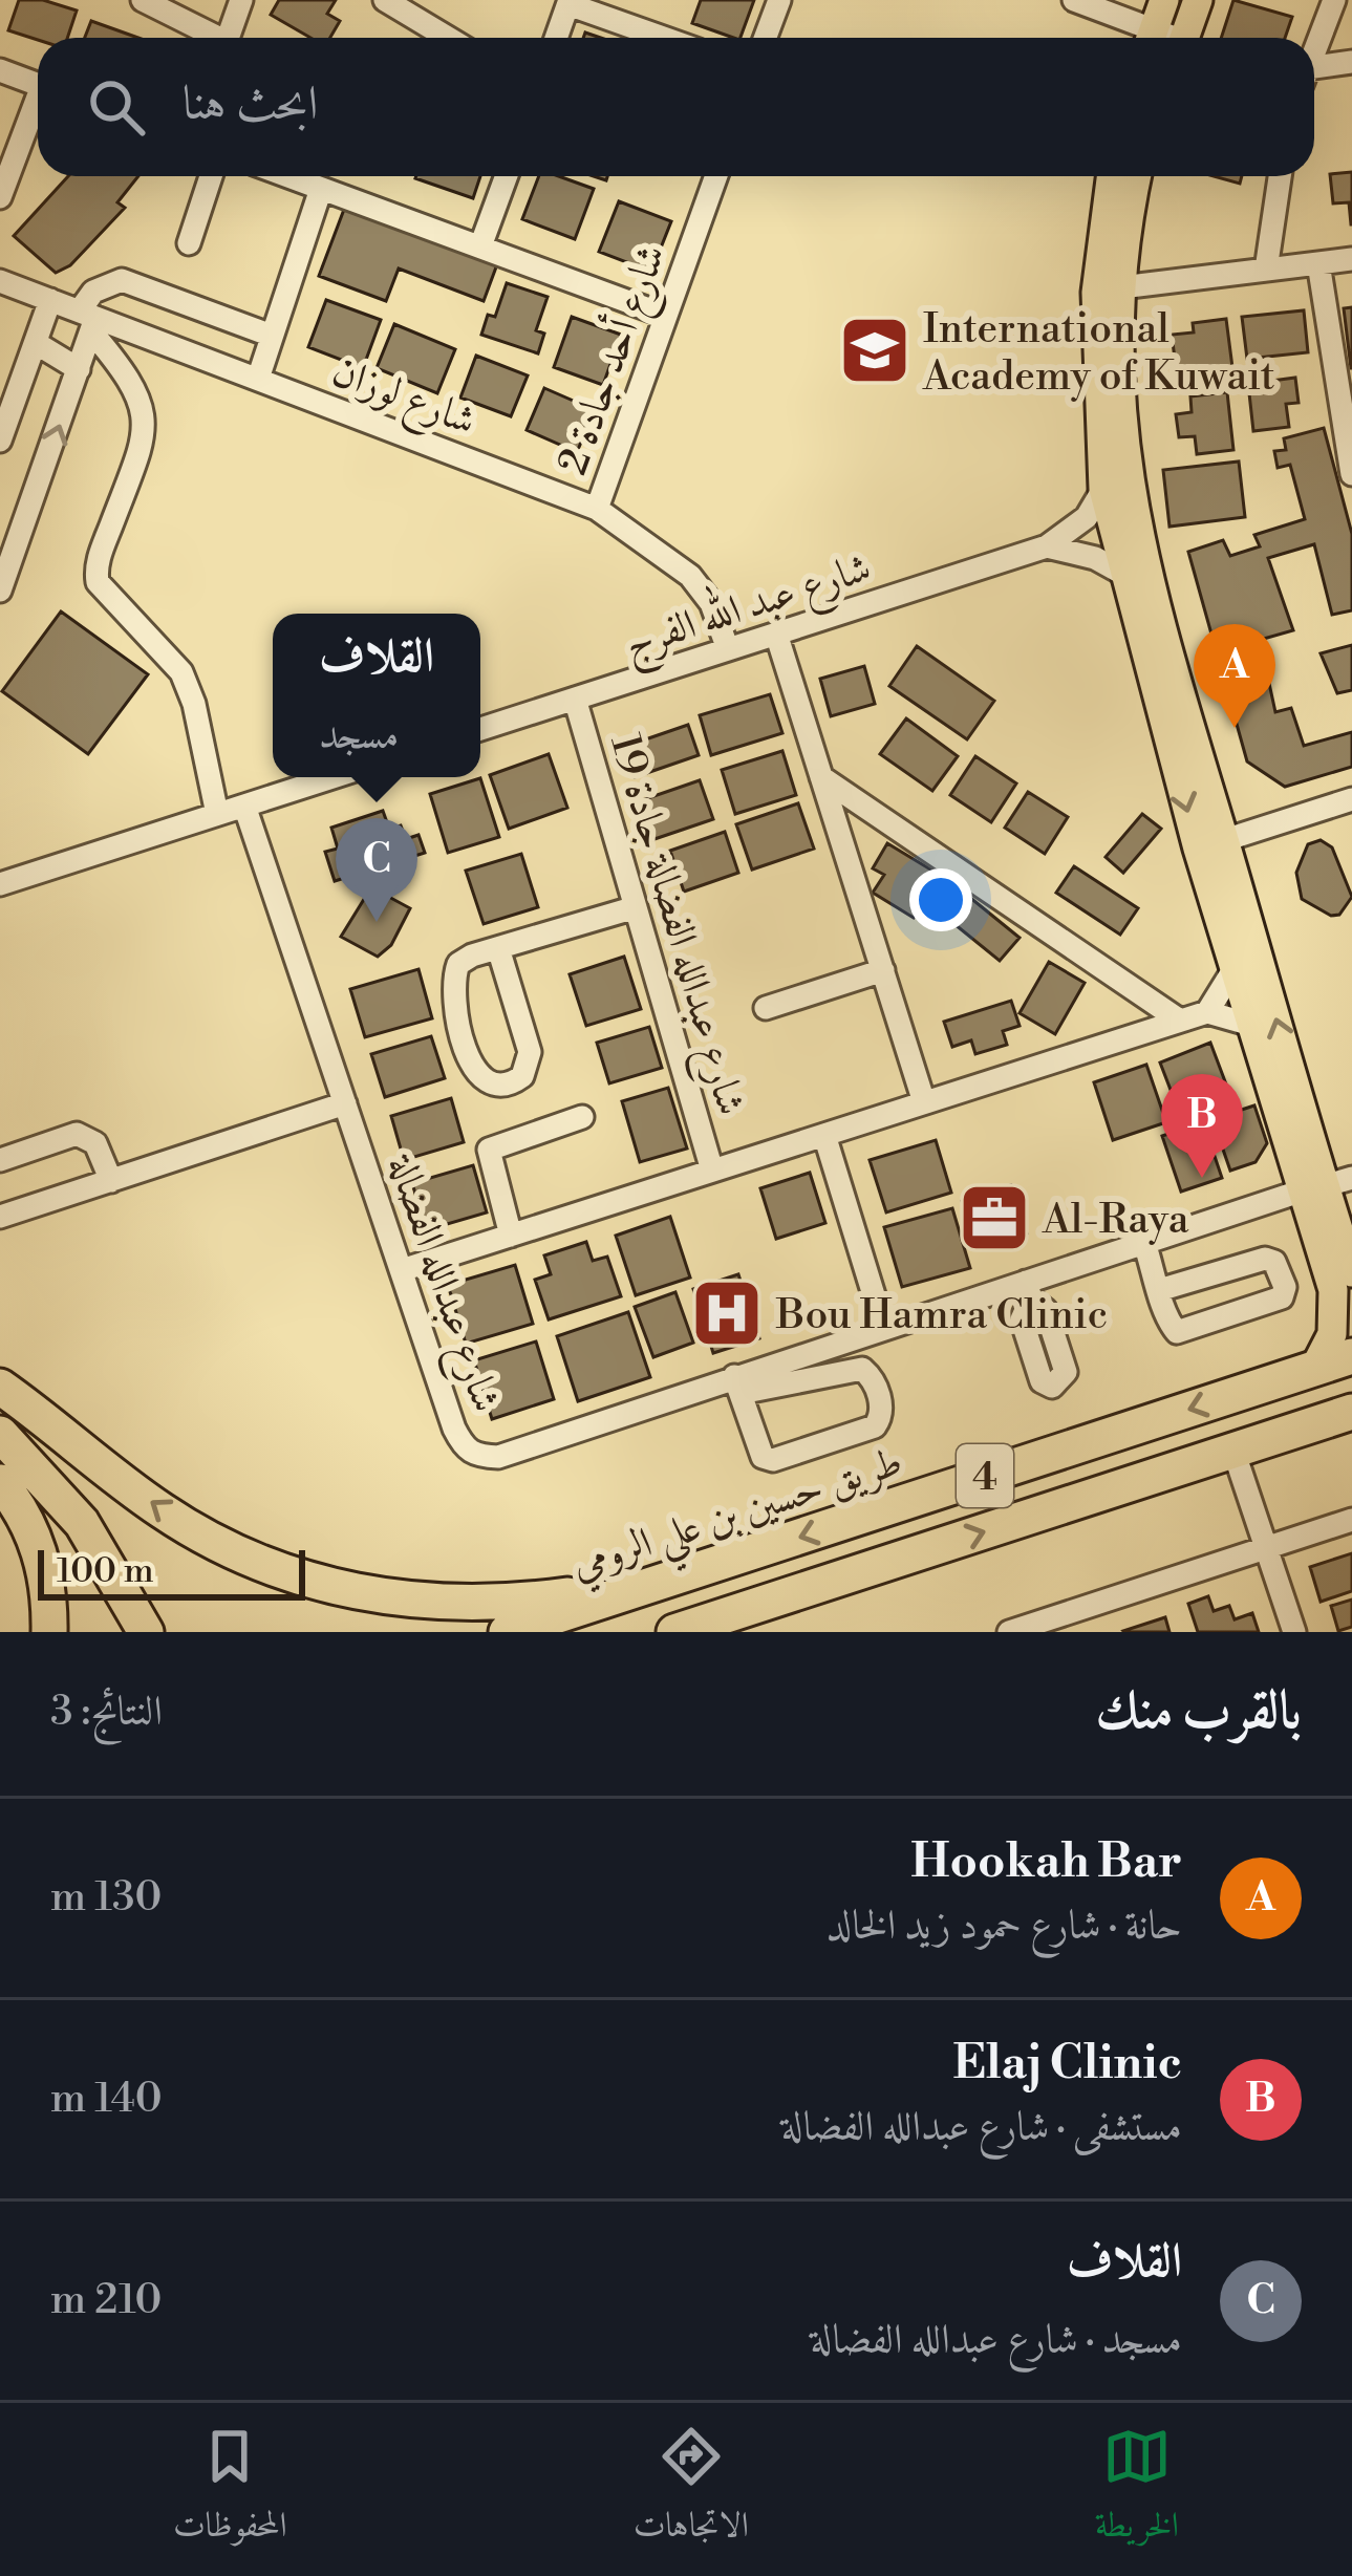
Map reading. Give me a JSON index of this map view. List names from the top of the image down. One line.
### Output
{"streets":{"highway":["4","طريق حسين بن علي الرومي"],"street":["شارع أحد جادة 2","شارع لوزان","شارع عبد الله الفرج","شارع عبدالله الفضالة جادة 19","شارع عبدالله الفضالة"]},"crossings":[["شارع أحد جادة 2","شارع لوزان"],["شارع لوزان","شارع عبد الله الفرج"],["شارع عبد الله الفرج","شارع عبدالله الفضالة جادة 19"]],"places":{"school or university":["International Academy of Kuwait"],"office":["Al-Raya"],"hospital":["Bou Hamra Clinic"]},"scale_bar":"100 m","page":{"search":"ابحث هنا","popup":["القلاف","مسجد"],"pins":["A","C","B"],"scale":"100 m","heading":["بالقرب منك","النتائج: 3"],"list":[{"mark":"A","name":"Hookah Bar","note":"حانة · شارع حمود زيد الخالد","value":"130 m"},{"mark":"B","name":"Elaj Clinic","note":"مستشفى · شارع عبدالله الفضالة","value":"140 m"},{"mark":"C","name":"القلاف","note":"مسجد · شارع عبدالله الفضالة","value":"210 m"}],"nav":["الخريطة","الاتجاهات","المحفوظات"]}}
